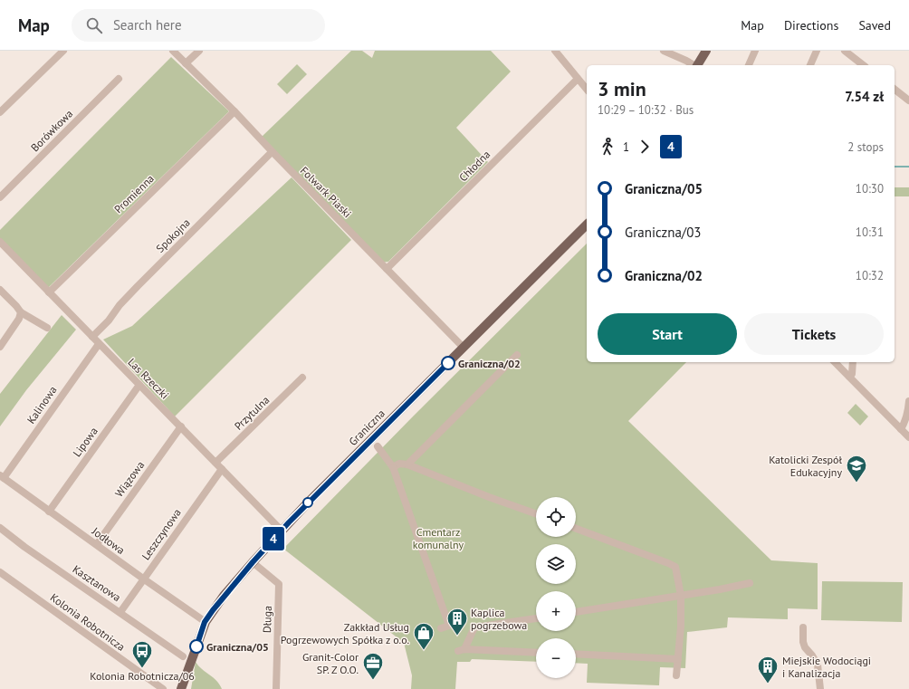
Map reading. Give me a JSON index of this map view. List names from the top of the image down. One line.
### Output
{"streets":{"main road":["Graniczna"],"street":["Borówkowa","Chłodna","Folwark Piaski","Promienna","Spokojna","Las Rzeczki","Kalinowa","Przytulna","Lipowa","Wiązowa","Leszczynowa","Jodłowa","Kasztanowa","Długa","Kolonia Robotnicza"]},"crossings":[["Chłodna","Folwark Piaski"],["Folwark Piaski","Promienna"],["Folwark Piaski","Spokojna"],["Folwark Piaski","Graniczna"],["Promienna","Las Rzeczki"],["Spokojna","Las Rzeczki"],["Las Rzeczki","Kalinowa"],["Las Rzeczki","Przytulna"],["Las Rzeczki","Graniczna"],["Las Rzeczki","Lipowa"],["Las Rzeczki","Wiązowa"],["Las Rzeczki","Leszczynowa"],["Kalinowa","Jodłowa"],["Graniczna","Jodłowa"],["Graniczna","Długa"],["Lipowa","Jodłowa"],["Wiązowa","Jodłowa"],["Leszczynowa","Jodłowa"],["Leszczynowa","Kasztanowa"]],"parks":["Cmentarz komunalny"],"places":{"other":["Graniczna/02","Graniczna/05"],"school or university":["Katolicki Zespół Edukacyjny"],"building":["Kaplica pogrzebowa","Miejskie Wodociągi i Kanalizacja"],"shop":["Zakkład Usług Pogrzewowych Spółka z o.o."],"bus stop":["Kolonia Robotnicza/06"],"office":["Granit-Color SP. Z O.O."]},"lines":["bus line 4"],"page":{"header":"Map","search":"Search here","nav":["Map","Directions","Saved"],"on_map":"4","heading":["3 min","10:29 – 10:32 · Bus","7.54 zł"],"legs":["1","4","2 stops"],"list":[{"name":"Graniczna/05","value":"10:30"},{"name":"Graniczna/03","value":"10:31"},{"name":"Graniczna/02","value":"10:32"}],"buttons":["Start","Tickets"],"map_buttons":["+","−"]}}
